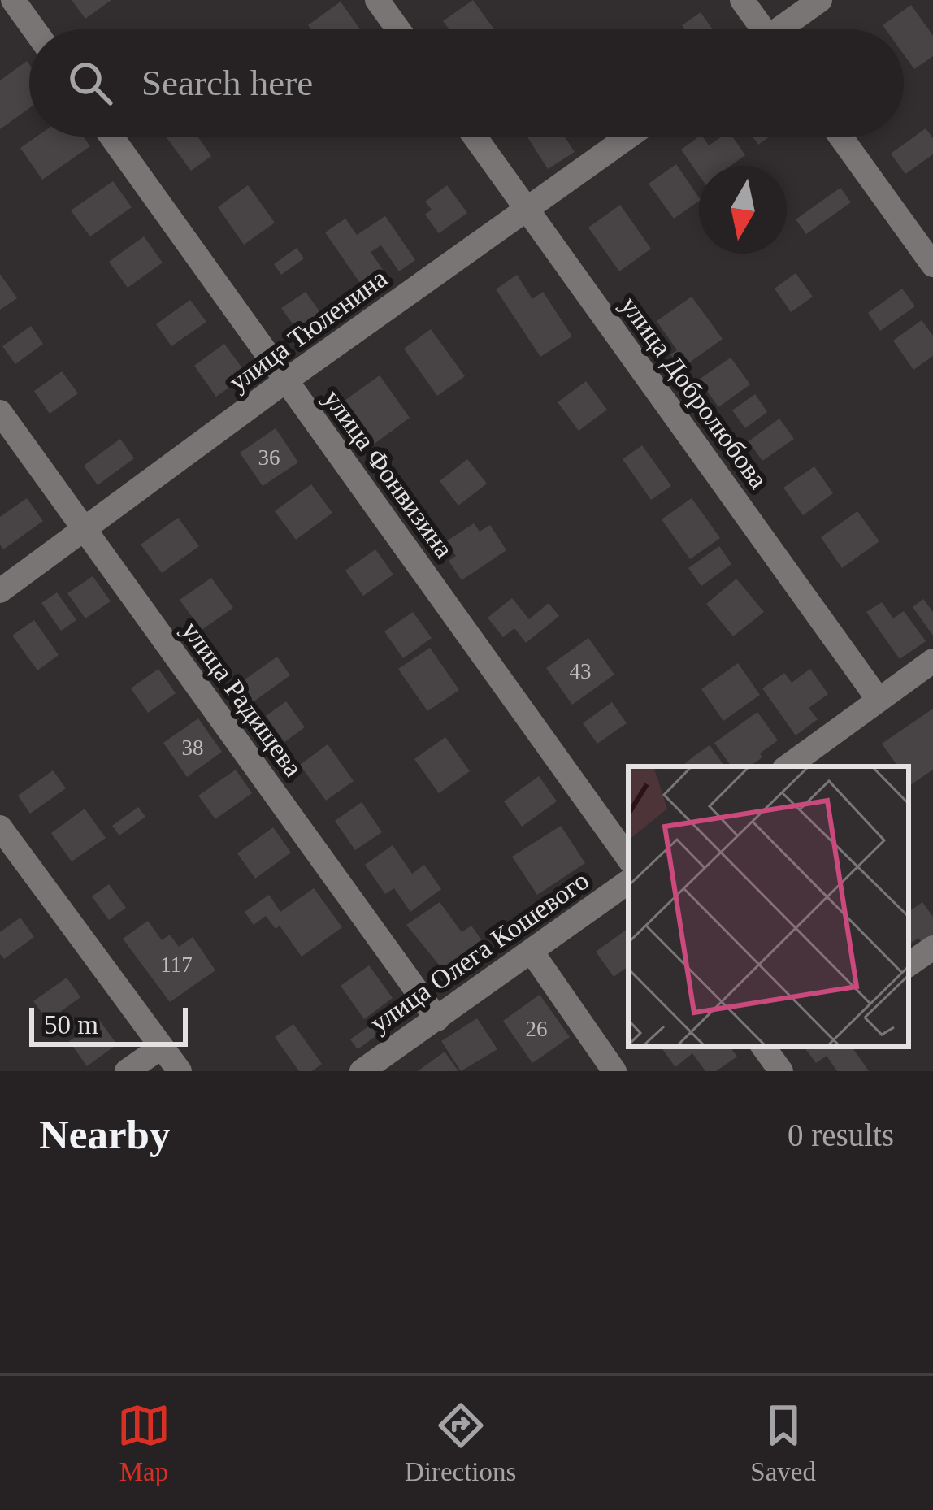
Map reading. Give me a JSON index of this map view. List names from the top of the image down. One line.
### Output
{"streets":{"street":["улица Тюленина","улица Добролюбова","улица Фонвизина","улица Радищева","улица Олега Кошевого"]},"crossings":[["улица Тюленина","улица Добролюбова"],["улица Тюленина","улица Фонвизина"],["улица Тюленина","улица Радищева"],["улица Радищева","улица Олега Кошевого"]],"house_numbers":["36","43","38","117","26"],"scale_bar":"50 m","north":"bottom","page":{"search":"Search here","scale":"50 m","heading":["Nearby","0 results"],"nav":["Map","Directions","Saved"]}}
